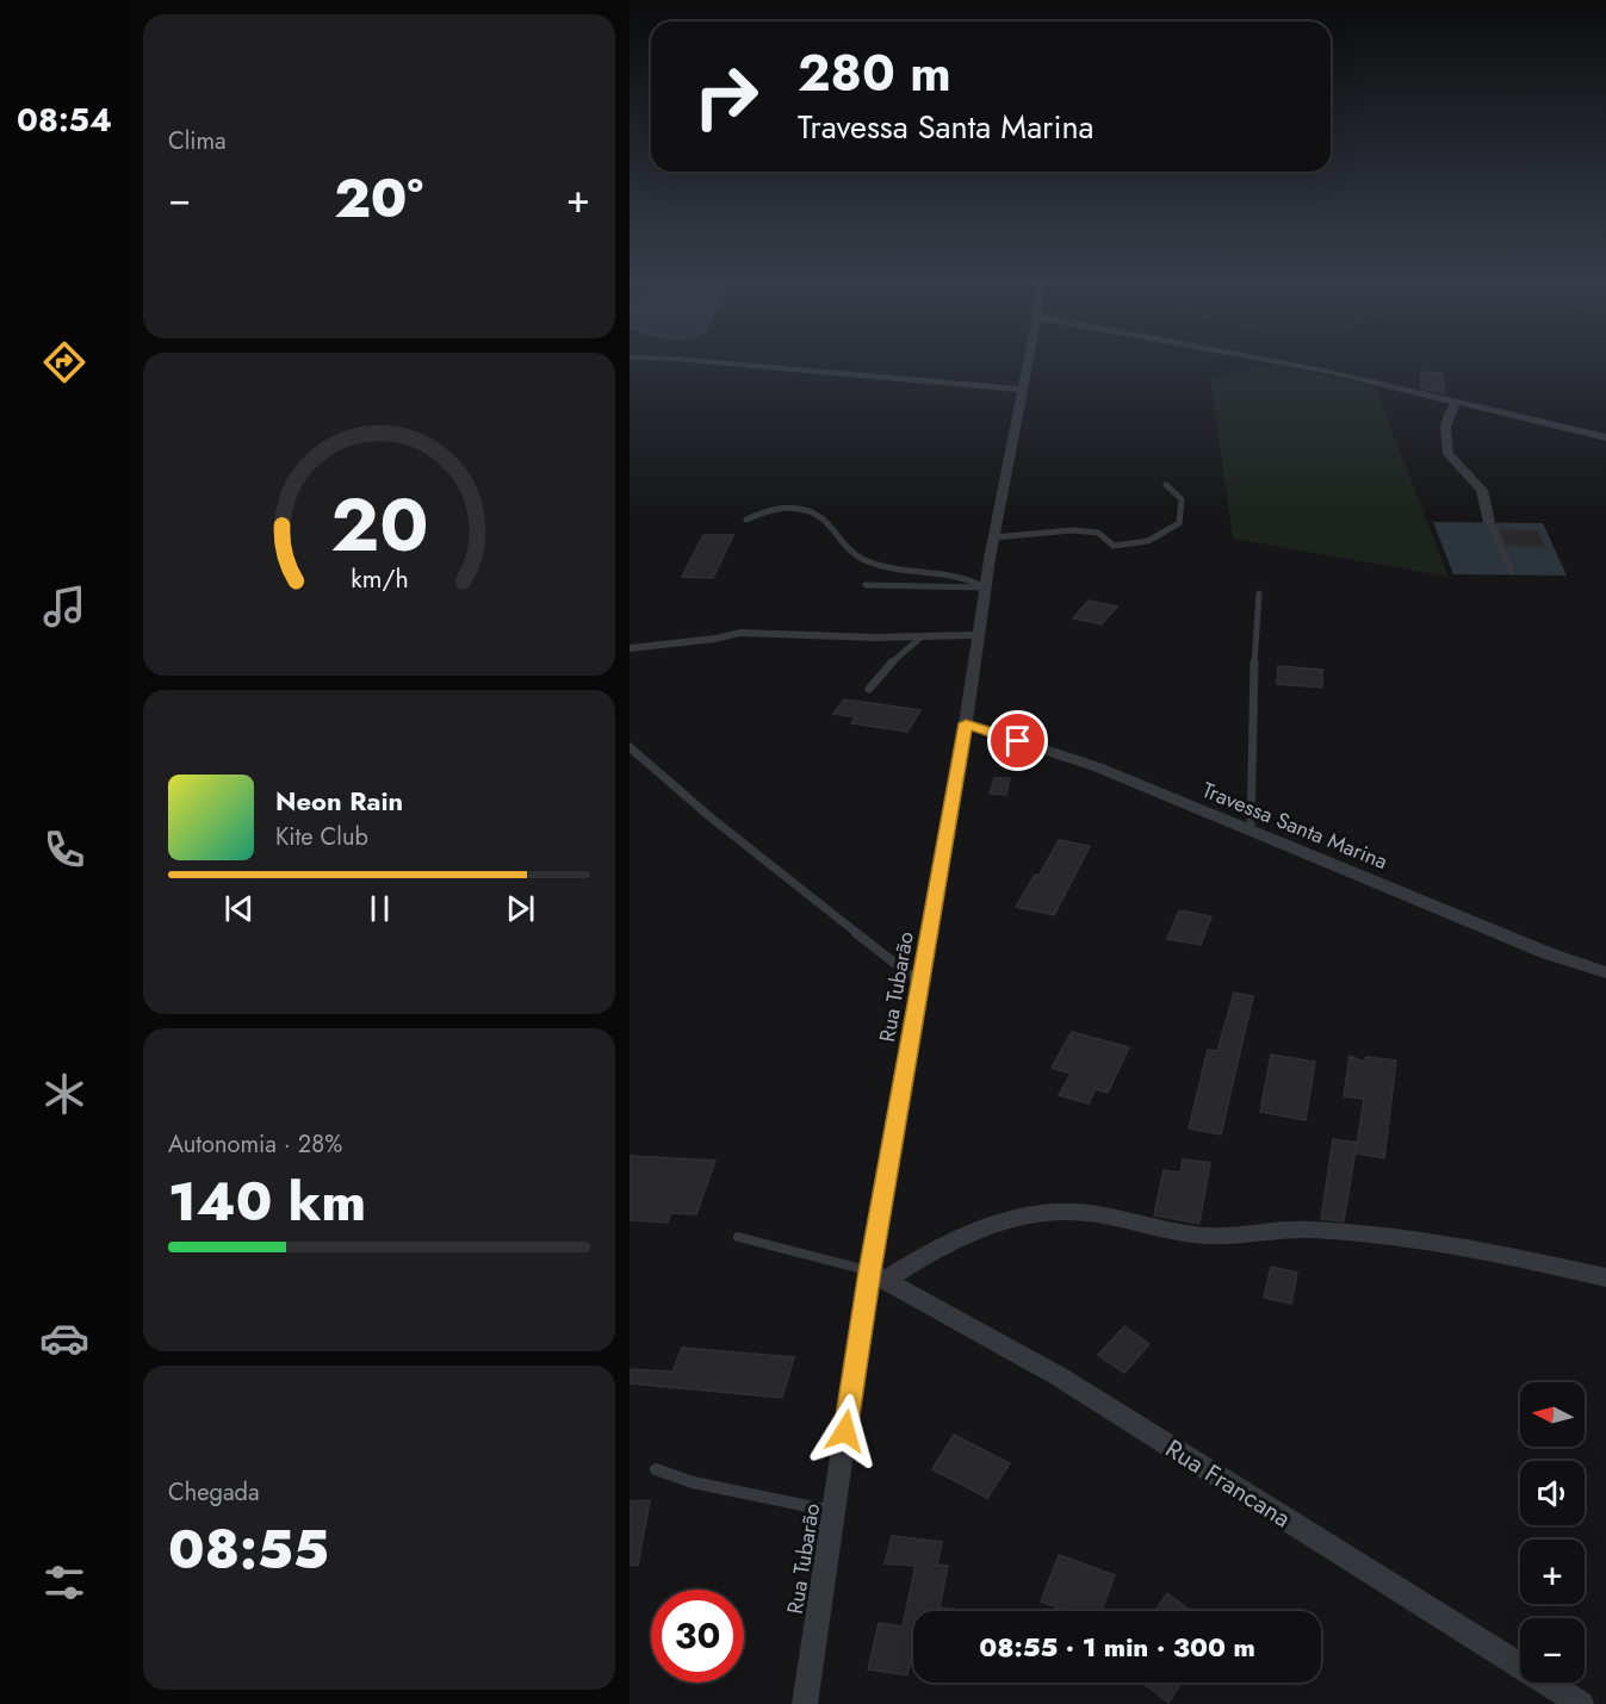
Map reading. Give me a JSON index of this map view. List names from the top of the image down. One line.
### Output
{"streets":{"street":["Travessa Santa Marina","Rua Tubarão","Rua Francana"]},"crossings":[["Travessa Santa Marina","Rua Tubarão"],["Rua Tubarão","Rua Francana"]],"north":"left","page":{"tabs":"08:54","tile":["Clima",["Autonomia · 28%","140 km"],["Chegada","08:55"]],"turn":["280 m","Travessa Santa Marina"],"heat":["−","20°","+"],"song":["Neon Rain","Kite Club"],"map_buttons":["+","−"],"limit":"30","trip":"08:55 · 1 min · 300 m","gauge":["20","km/h"]}}
